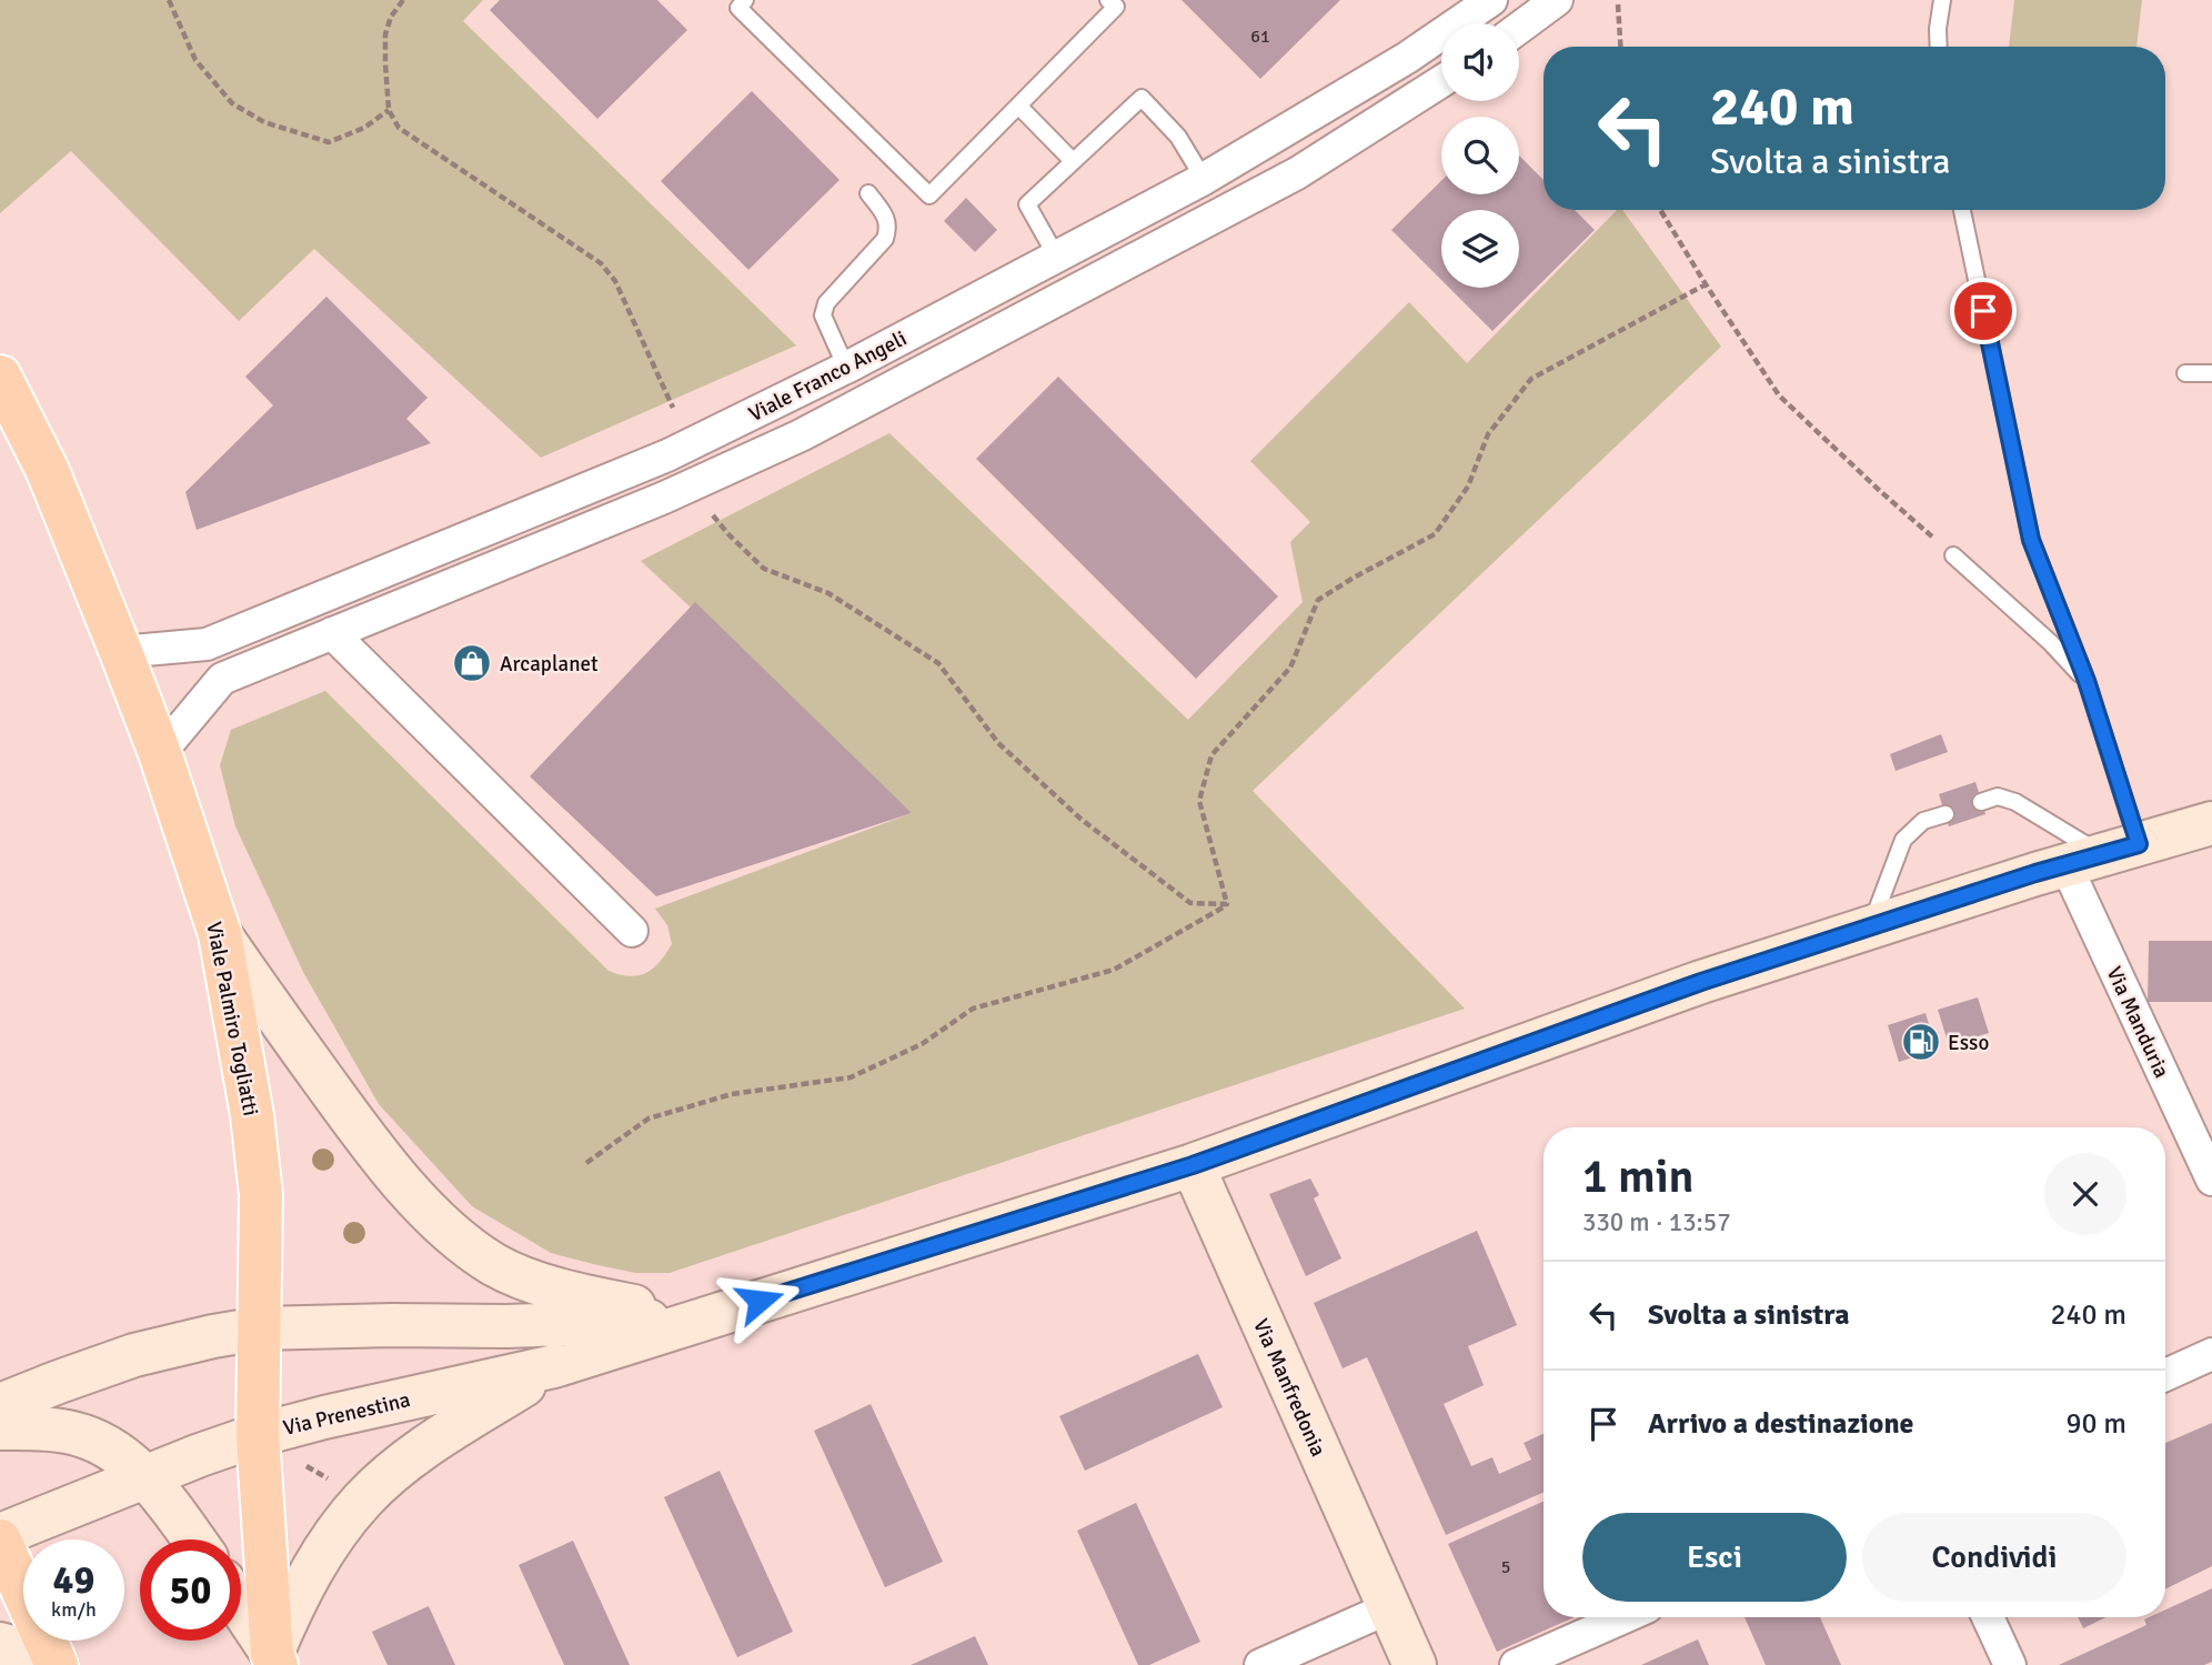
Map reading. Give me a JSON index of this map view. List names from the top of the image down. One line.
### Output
{"streets":{"main road":["Viale Palmiro Togliatti","Via Manfredonia","Via Prenestina"],"street":["Viale Franco Angeli","Via Manduria"]},"crossings":[["Viale Franco Angeli","Viale Palmiro Togliatti"],["Viale Palmiro Togliatti","Via Prenestina"],["Via Manduria","Via Prenestina"],["Via Manfredonia","Via Prenestina"]],"places":{"shop":["Arcaplanet"],"fuel station":["Esso"]},"house_numbers":["61","5"],"page":{"turn":["240 m","Svolta a sinistra"],"heading":["1 min","330 m · 13:57"],"list":[{"name":"Svolta a sinistra","value":"240 m"},{"name":"Arrivo a destinazione","value":"90 m"}],"buttons":["Esci","Condividi"],"speed":"49 km/h","limit":"50"}}
